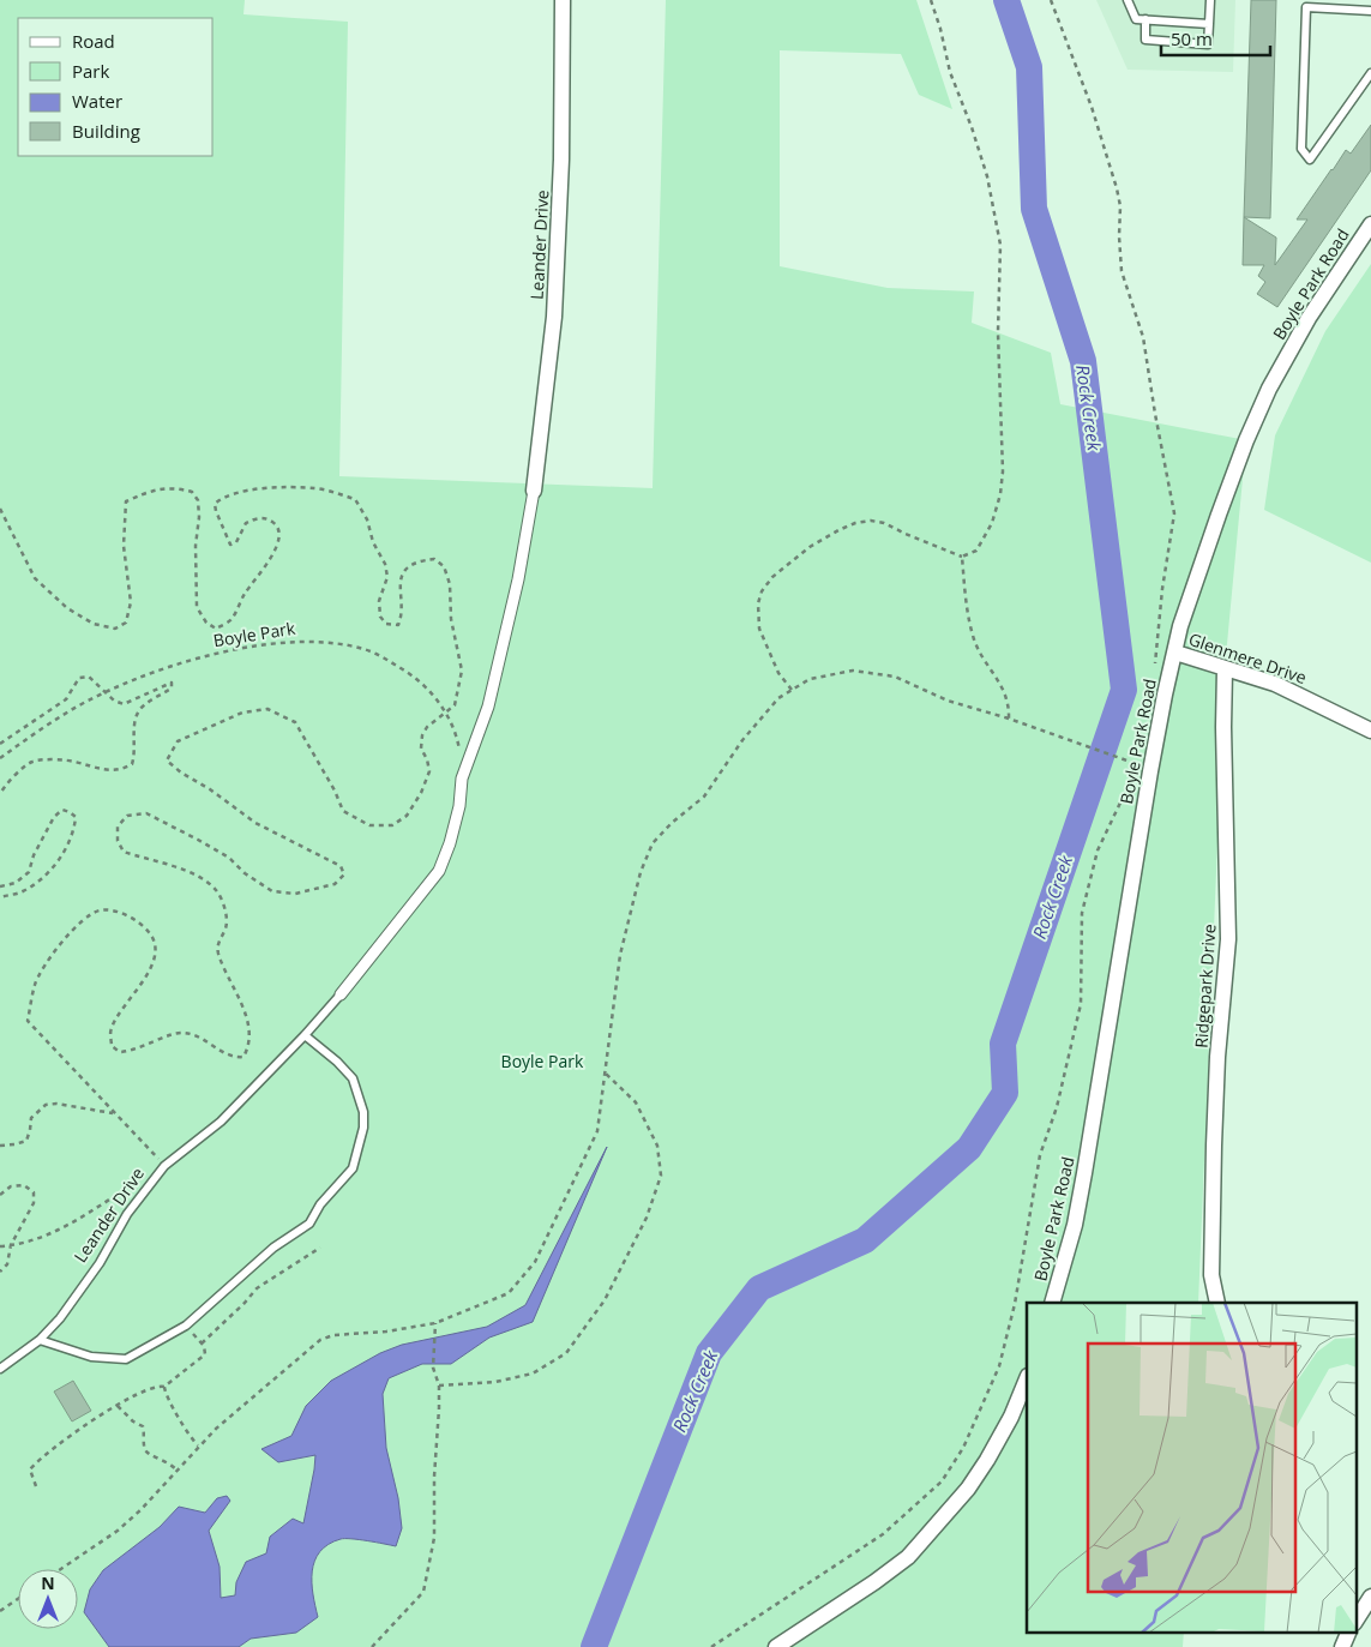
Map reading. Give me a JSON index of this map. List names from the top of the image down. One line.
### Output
{"streets":{"street":["Leander Drive","Boyle Park Road","Glenmere Drive","Ridgepark Drive"],"path":["Boyle Park"]},"crossings":[["Boyle Park Road","Glenmere Drive"],["Glenmere Drive","Ridgepark Drive"]],"water":["Rock Creek"],"parks":["Boyle Park"],"legend":["Road","Park","Water","Building"],"scale_bar":"50 m","north":"top"}
